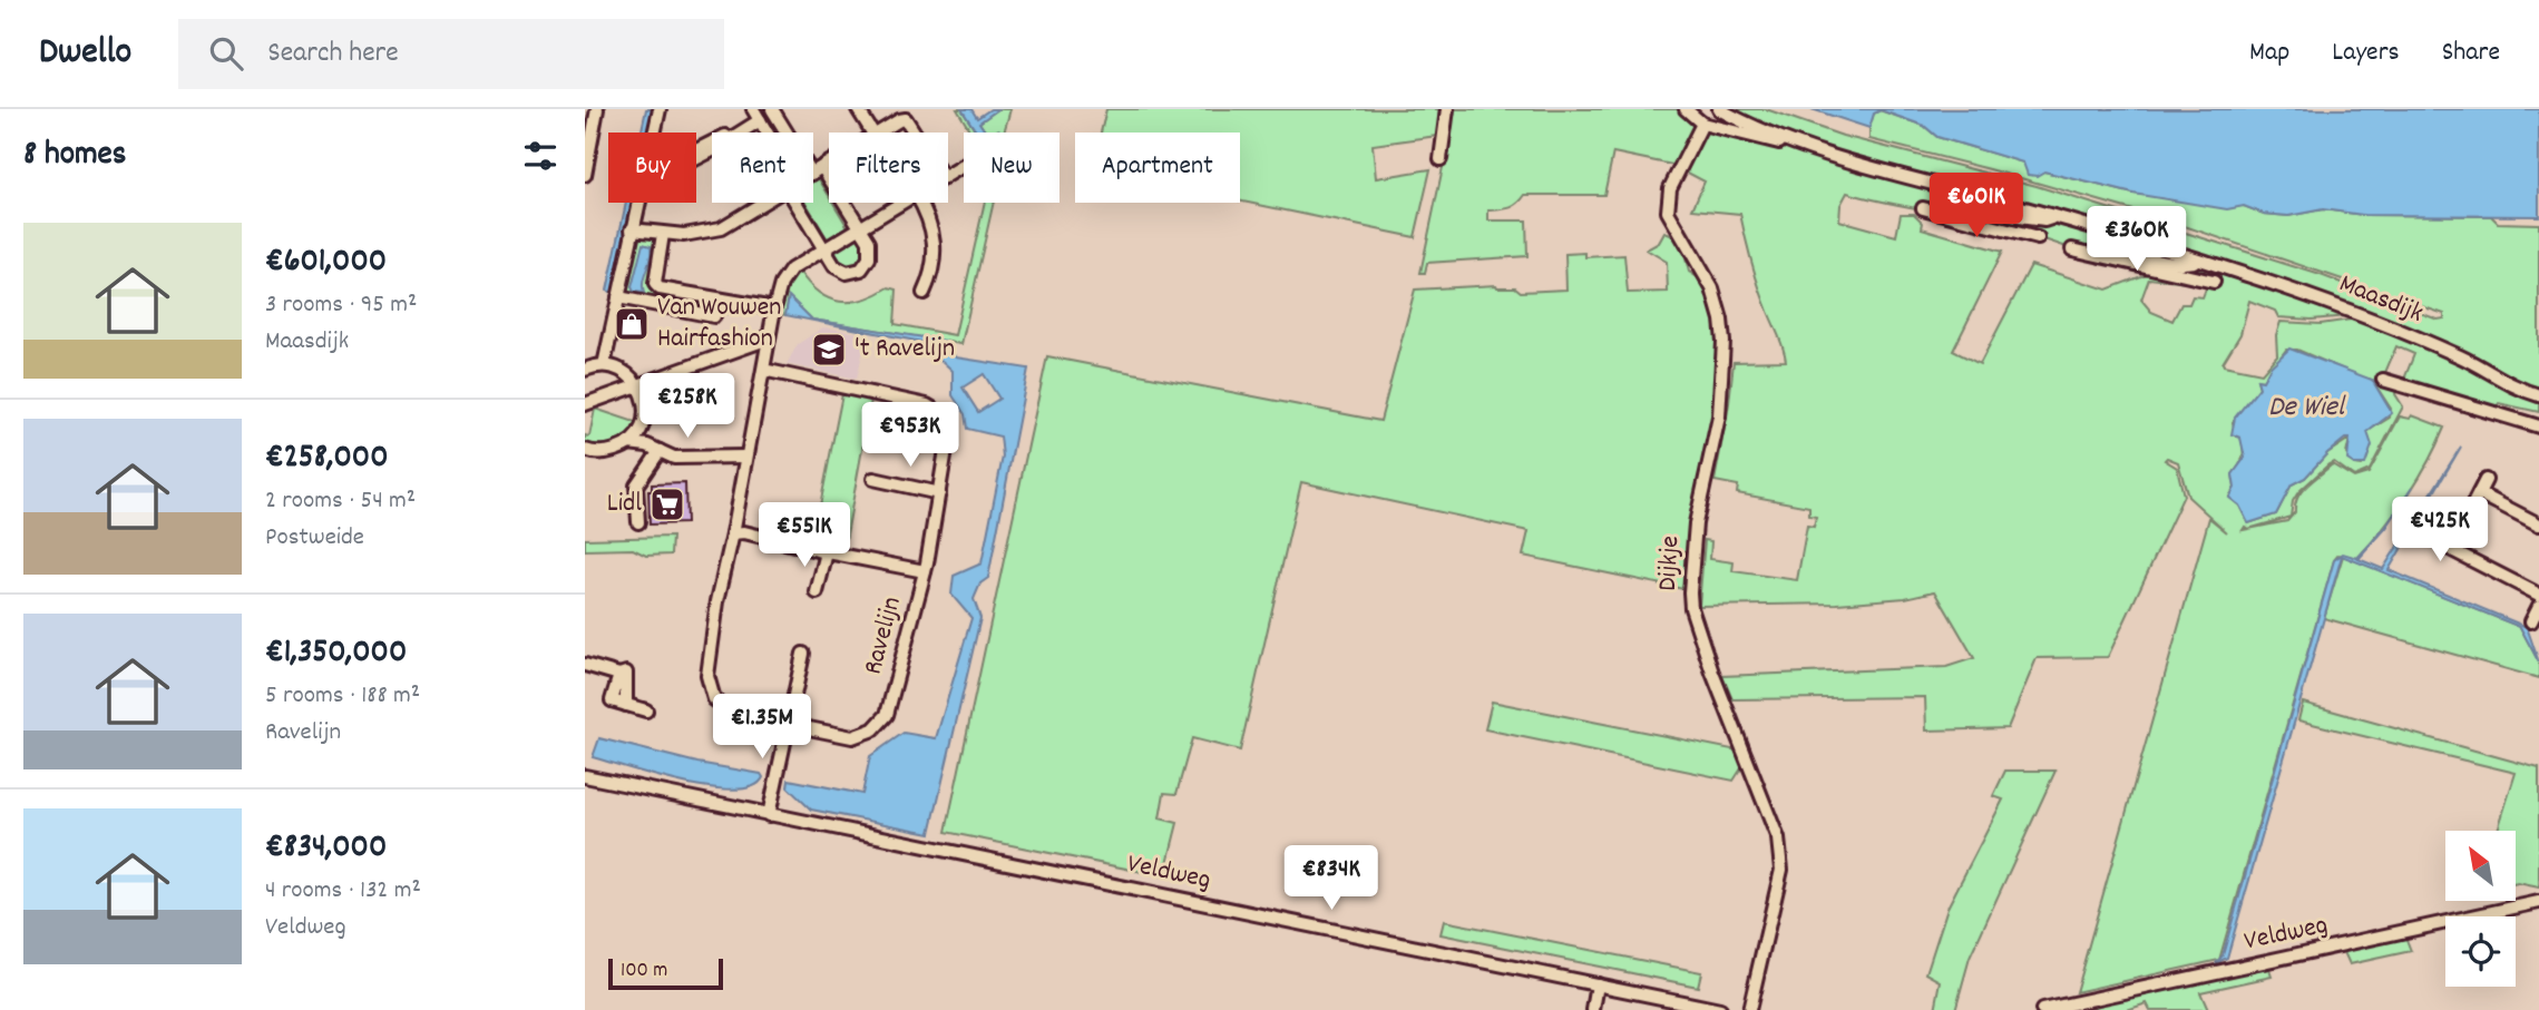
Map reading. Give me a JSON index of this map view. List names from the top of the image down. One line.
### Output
{"streets":{"street":["Maasdijk","Dijkje","Ravelijn","Veldweg"]},"crossings":[["Maasdijk","Dijkje"]],"water":["De Wiel"],"places":{"shop":["Van Wouwen Hairfashion"],"school or university":["'t Ravelijn"],"supermarket":["Lidl"]},"scale_bar":"100 m","north":"top left","page":{"header":"Dwello","search":"Search here","nav":["Map","Layers","Share"],"heading":"8 homes","chip":["Buy","Rent","Filters","New","Apartment"],"price":["€601K","€360K","€258K","€953K","€425K","€551K","€1.35M","€834K"],"list":[{"name":"€601,000","note":"3 rooms · 95 m² · Maasdijk"},{"name":"€258,000","note":"2 rooms · 54 m² · Postweide"},{"name":"€1,350,000","note":"5 rooms · 188 m² · Ravelijn"},{"name":"€834,000","note":"4 rooms · 132 m² · Veldweg"}],"scale":"100 m"}}
